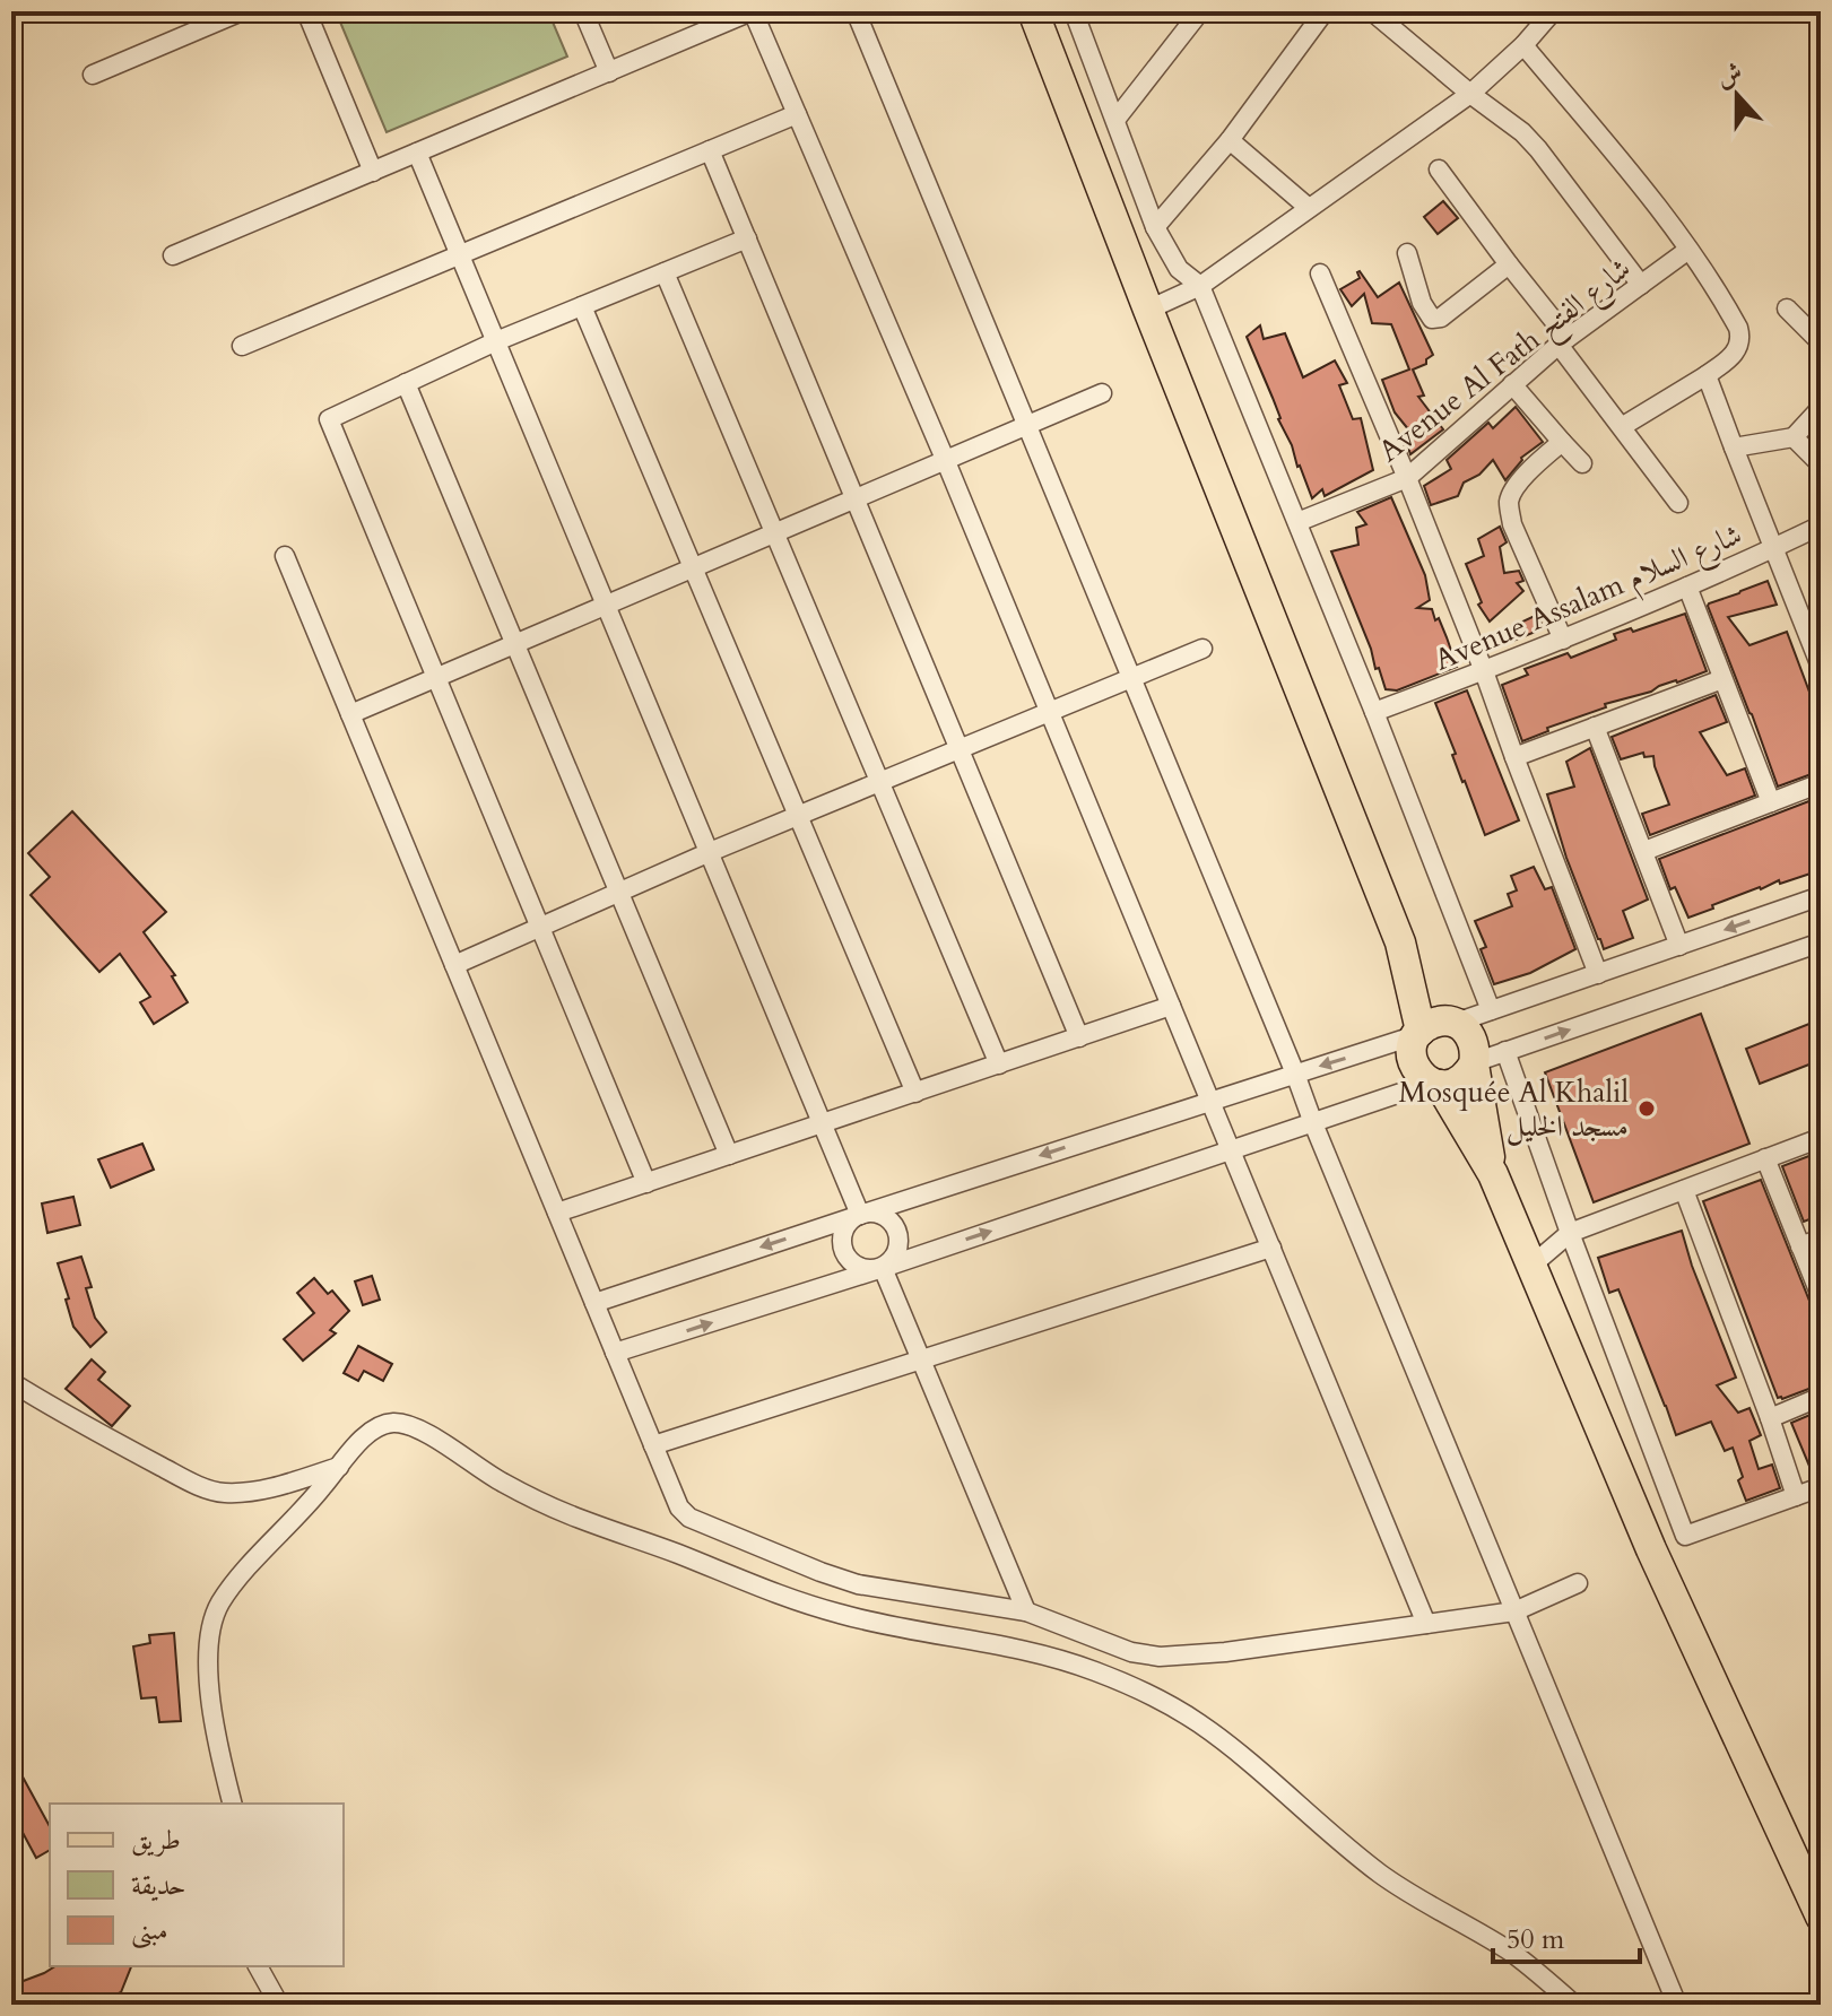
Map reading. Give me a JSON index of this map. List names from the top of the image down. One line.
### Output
{"streets":{"street":["Avenue Al Fath شارع الفتح","Avenue Assalam شارع السلام"]},"places":["Mosquée Al Khalil مسجد الخليل"],"legend":["طريق","حديقة","مبنى"],"scale_bar":"50 m","north":"top"}
